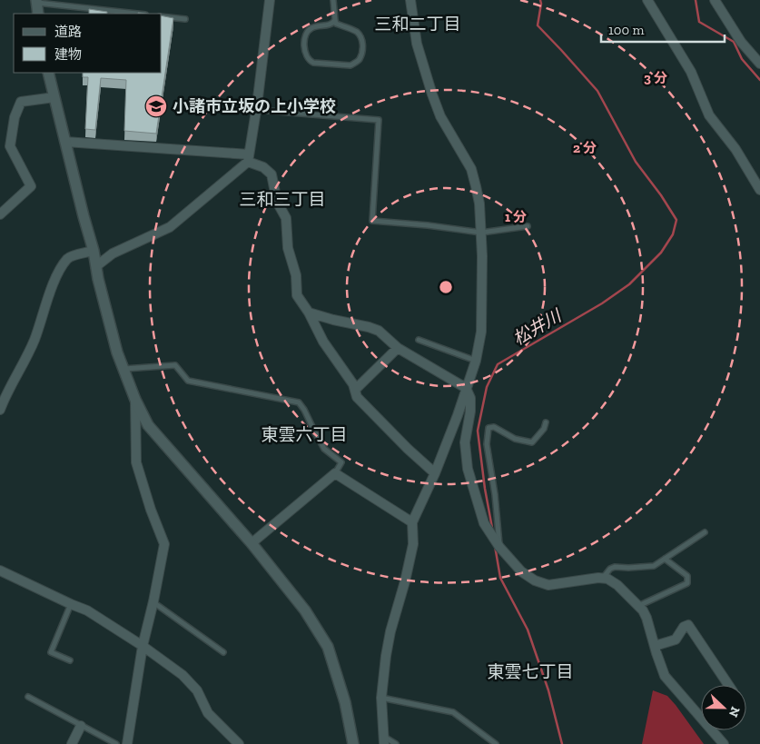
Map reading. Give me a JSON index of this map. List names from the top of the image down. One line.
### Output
{"districts":["三和二丁目","三和三丁目","東雲六丁目","東雲七丁目"],"water":["松井川"],"places":{"school or university":["小諸市立坂の上小学校"]},"legend":["道路","建物"],"scale_bar":"100 m","north":"right","rings":["3 分","2 分","1 分"]}
